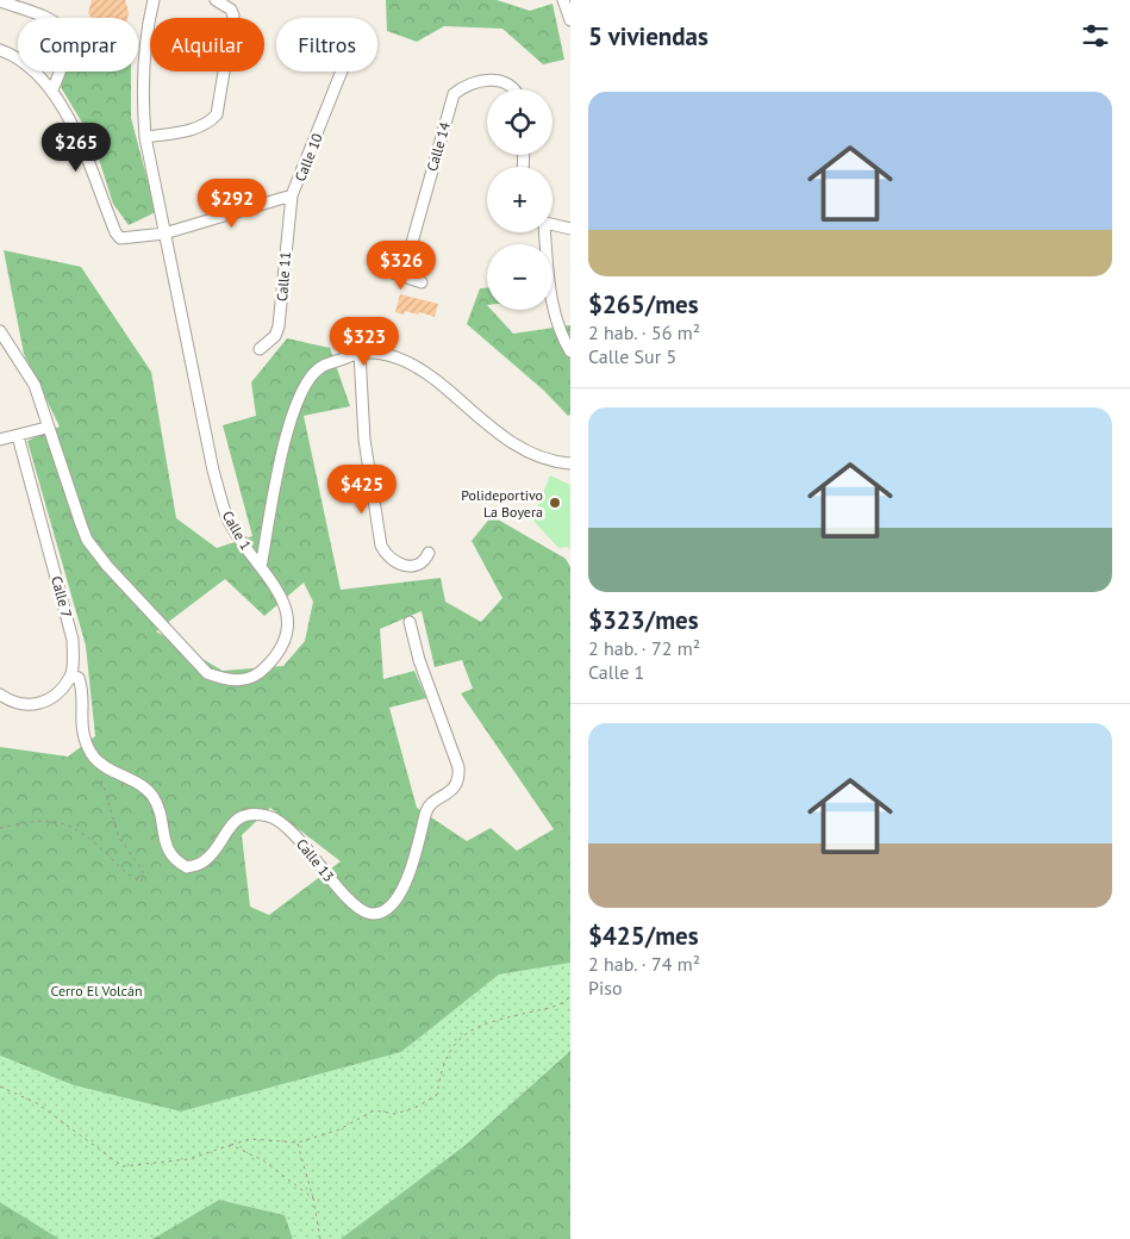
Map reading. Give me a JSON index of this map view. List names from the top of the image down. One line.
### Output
{"streets":{"street":["Calle 14","Calle 10","Calle 11","Calle 1","Calle 7","Calle 13"]},"crossings":[["Calle 10","Calle 11"],["Calle 10","Calle 1"]],"parks":["Cerro El Volcán"],"places":["Polideportivo La Boyera"],"page":{"heading":"5 viviendas","chip":["Comprar","Alquilar","Filtros"],"list":[{"name":"$265/mes","note":"2 hab. · 56 m² · Calle Sur 5"},{"name":"$323/mes","note":"2 hab. · 72 m² · Calle 1"},{"name":"$425/mes","note":"2 hab. · 74 m² · Piso"}],"map_buttons":["+","−"],"price":["$265","$292","$326","$323","$425"]}}
